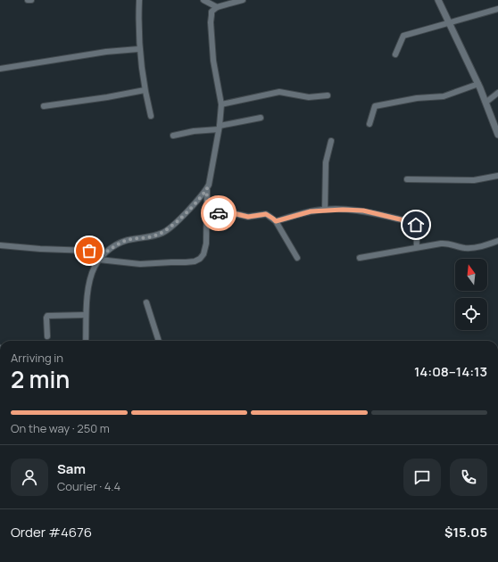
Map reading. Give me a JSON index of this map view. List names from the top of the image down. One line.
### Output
{"north":"top","page":{"heading":["2 min","Arriving in","14:08–14:13"],"panel":["Sam","Courier · 4.4","Order #4676","$15.05"],"bar":"On the way · 250 m"}}
